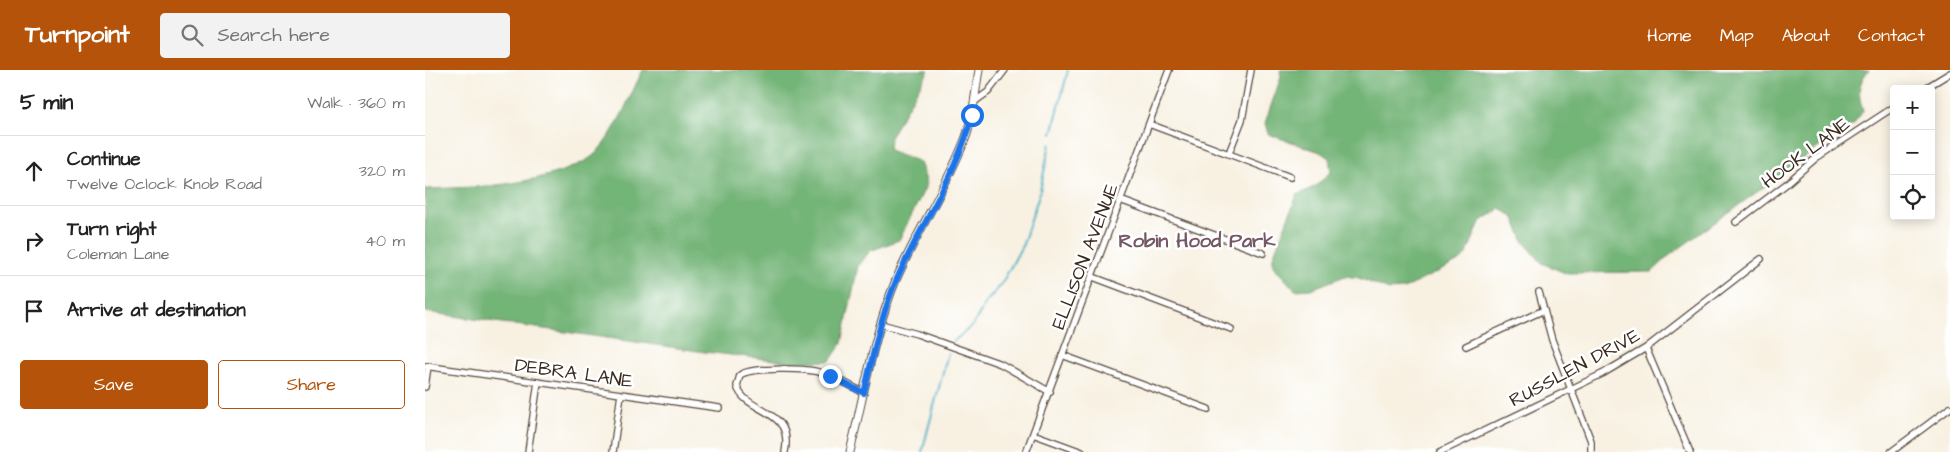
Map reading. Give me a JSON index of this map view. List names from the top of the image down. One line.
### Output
{"streets":{"street":["HOOK LANE","ELLISON AVENUE","RUSSLEN DRIVE","DEBRA LANE"]},"districts":["Robin Hood Park"],"page":{"header":"Turnpoint","search":"Search here","nav":["Home","Map","About","Contact"],"heading":["5 min","Walk · 360 m"],"map_buttons":["+","−"],"list":[["Continue","Twelve Oclock Knob Road","320 m"],["Turn right","Coleman Lane","40 m"],"Arrive at destination"],"buttons":["Save","Share"]}}
